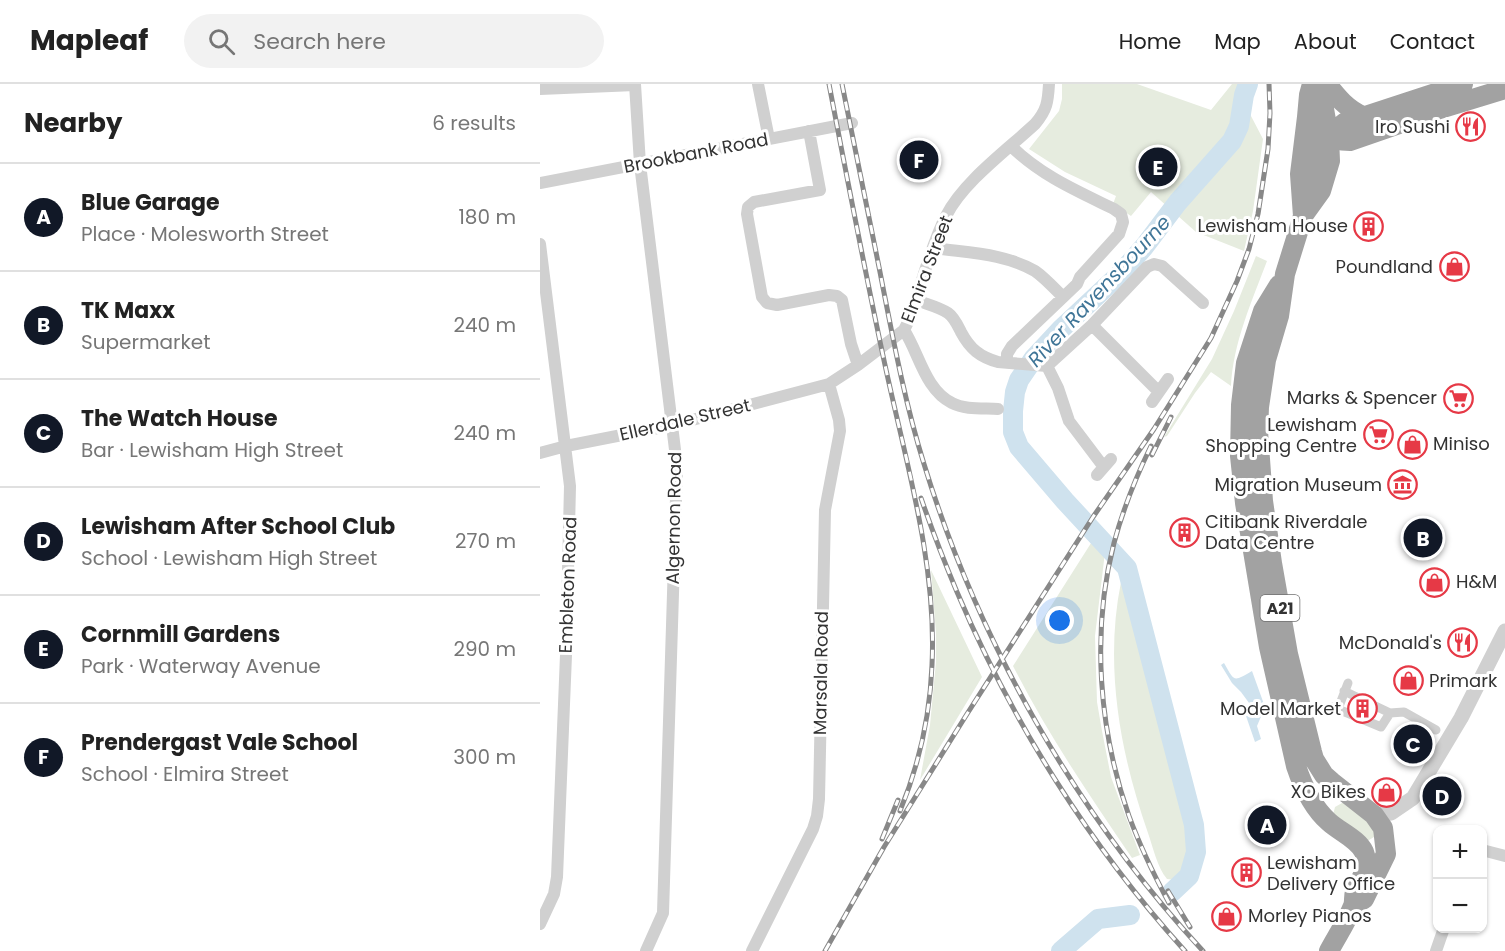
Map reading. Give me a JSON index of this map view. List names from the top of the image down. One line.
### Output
{"streets":{"highway":["A21"],"street":["Brookbank Road","Elmira Street","Ellerdale Street","Algernon Road","Embleton Road","Marsala Road"]},"crossings":[["Brookbank Road","Algernon Road"],["Elmira Street","Ellerdale Street"],["Elmira Street","Marsala Road"],["Ellerdale Street","Algernon Road"],["Ellerdale Street","Embleton Road"],["Ellerdale Street","Marsala Road"]],"water":["River Ravensbourne"],"places":{"restaurant":["Iro Sushi","McDonald's"],"building":["Lewisham House","Citibank Riverdale Data Centre","Model Market","Lewisham Delivery Office"],"shop":["Poundland","Miniso","H&M","Primark","XO Bikes","Morley Pianos"],"supermarket":["Marks & Spencer","Lewisham Shopping Centre"],"museum":["Migration Museum"]},"page":{"header":"Mapleaf","search":"Search here","nav":["Home","Map","About","Contact"],"heading":["Nearby","6 results"],"pins":["F","E","B","C","D","A"],"list":[{"mark":"A","name":"Blue Garage","note":"Place · Molesworth Street","value":"180 m"},{"mark":"B","name":"TK Maxx","note":"Supermarket","value":"240 m"},{"mark":"C","name":"The Watch House","note":"Bar · Lewisham High Street","value":"240 m"},{"mark":"D","name":"Lewisham After School Club","note":"School · Lewisham High Street","value":"270 m"},{"mark":"E","name":"Cornmill Gardens","note":"Park · Waterway Avenue","value":"290 m"},{"mark":"F","name":"Prendergast Vale School","note":"School · Elmira Street","value":"300 m"}],"map_buttons":["+","−"]}}
